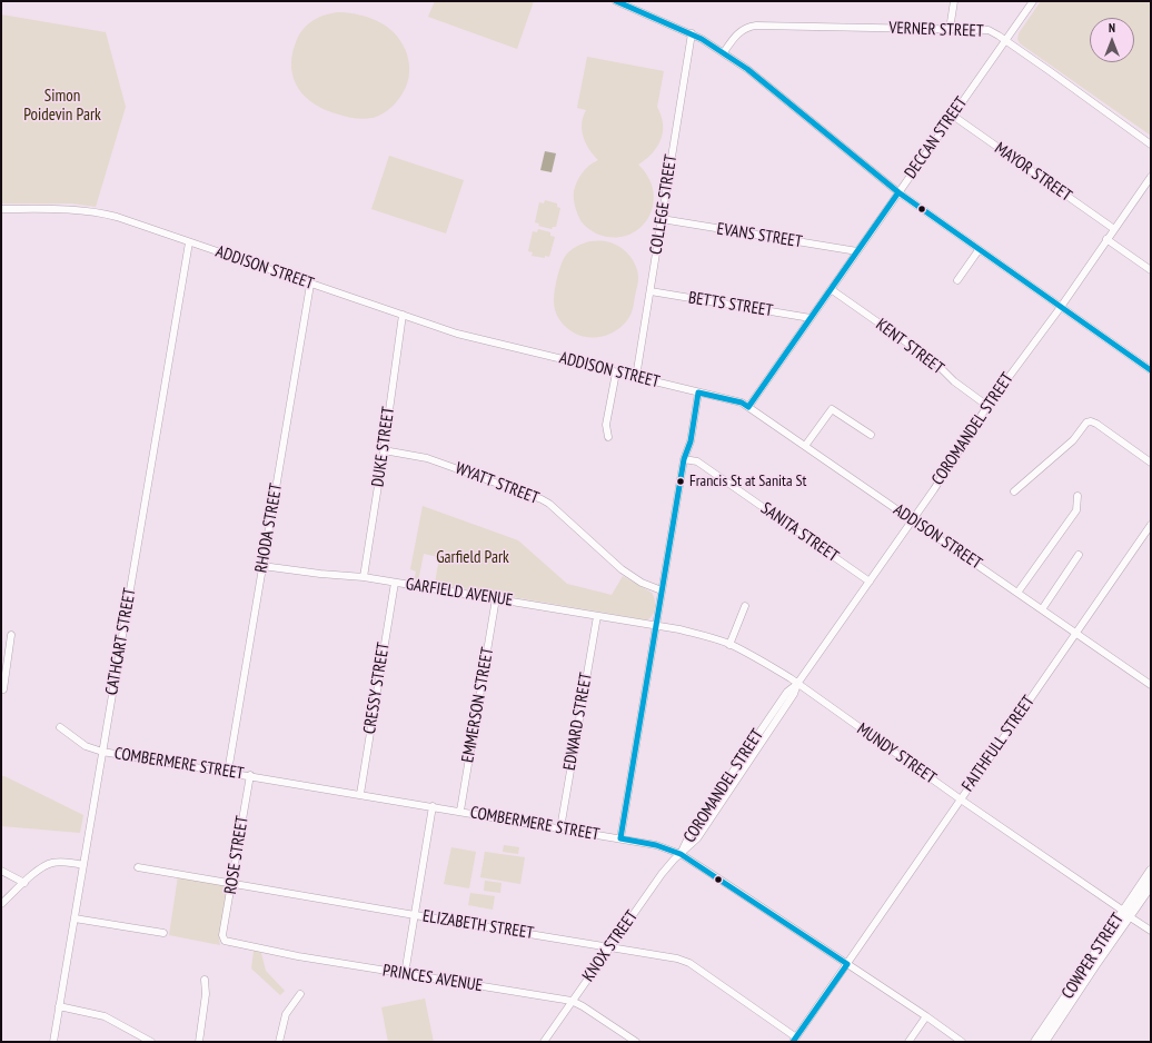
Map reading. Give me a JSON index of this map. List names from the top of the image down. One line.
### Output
{"streets":{"main road":["COWPER STREET"],"street":["VERNER STREET","DECCAN STREET","MAYOR STREET","COLLEGE STREET","EVANS STREET","ADDISON STREET","BETTS STREET","KENT STREET","COROMANDEL STREET","DUKE STREET","WYATT STREET","RHODA STREET","SANITA STREET","GARFIELD AVENUE","CATHCART STREET","CRESSY STREET","EMMERSON STREET","EDWARD STREET","FAITHFULL STREET","MUNDY STREET","COMBERMERE STREET","ROSE STREET","ELIZABETH STREET","KNOX STREET","PRINCES AVENUE"]},"crossings":[["VERNER STREET","DECCAN STREET"],["DECCAN STREET","MAYOR STREET"],["DECCAN STREET","EVANS STREET"],["DECCAN STREET","ADDISON STREET"],["DECCAN STREET","BETTS STREET"],["DECCAN STREET","KENT STREET"],["MAYOR STREET","COROMANDEL STREET"],["COLLEGE STREET","EVANS STREET"],["COLLEGE STREET","ADDISON STREET"],["COLLEGE STREET","BETTS STREET"],["ADDISON STREET","COROMANDEL STREET"],["ADDISON STREET","DUKE STREET"],["ADDISON STREET","RHODA STREET"],["ADDISON STREET","CATHCART STREET"],["ADDISON STREET","FAITHFULL STREET"],["KENT STREET","COROMANDEL STREET"],["COROMANDEL STREET","SANITA STREET"],["COROMANDEL STREET","MUNDY STREET"],["COROMANDEL STREET","COMBERMERE STREET"],["COROMANDEL STREET","KNOX STREET"],["DUKE STREET","WYATT STREET"],["DUKE STREET","GARFIELD AVENUE"],["RHODA STREET","GARFIELD AVENUE"],["RHODA STREET","COMBERMERE STREET"],["GARFIELD AVENUE","CRESSY STREET"],["GARFIELD AVENUE","EMMERSON STREET"],["GARFIELD AVENUE","EDWARD STREET"],["GARFIELD AVENUE","MUNDY STREET"],["CATHCART STREET","COMBERMERE STREET"],["CRESSY STREET","COMBERMERE STREET"],["EMMERSON STREET","COMBERMERE STREET"],["EDWARD STREET","COMBERMERE STREET"],["FAITHFULL STREET","MUNDY STREET"],["FAITHFULL STREET","COMBERMERE STREET"],["FAITHFULL STREET","ELIZABETH STREET"],["MUNDY STREET","COWPER STREET"],["COMBERMERE STREET","ROSE STREET"],["COMBERMERE STREET","KNOX STREET"],["ROSE STREET","ELIZABETH STREET"],["ROSE STREET","PRINCES AVENUE"],["ELIZABETH STREET","KNOX STREET"],["KNOX STREET","PRINCES AVENUE"]],"parks":["Simon Poidevin Park","Garfield Park"],"places":["Francis St at Sanita St"],"north":"top"}
